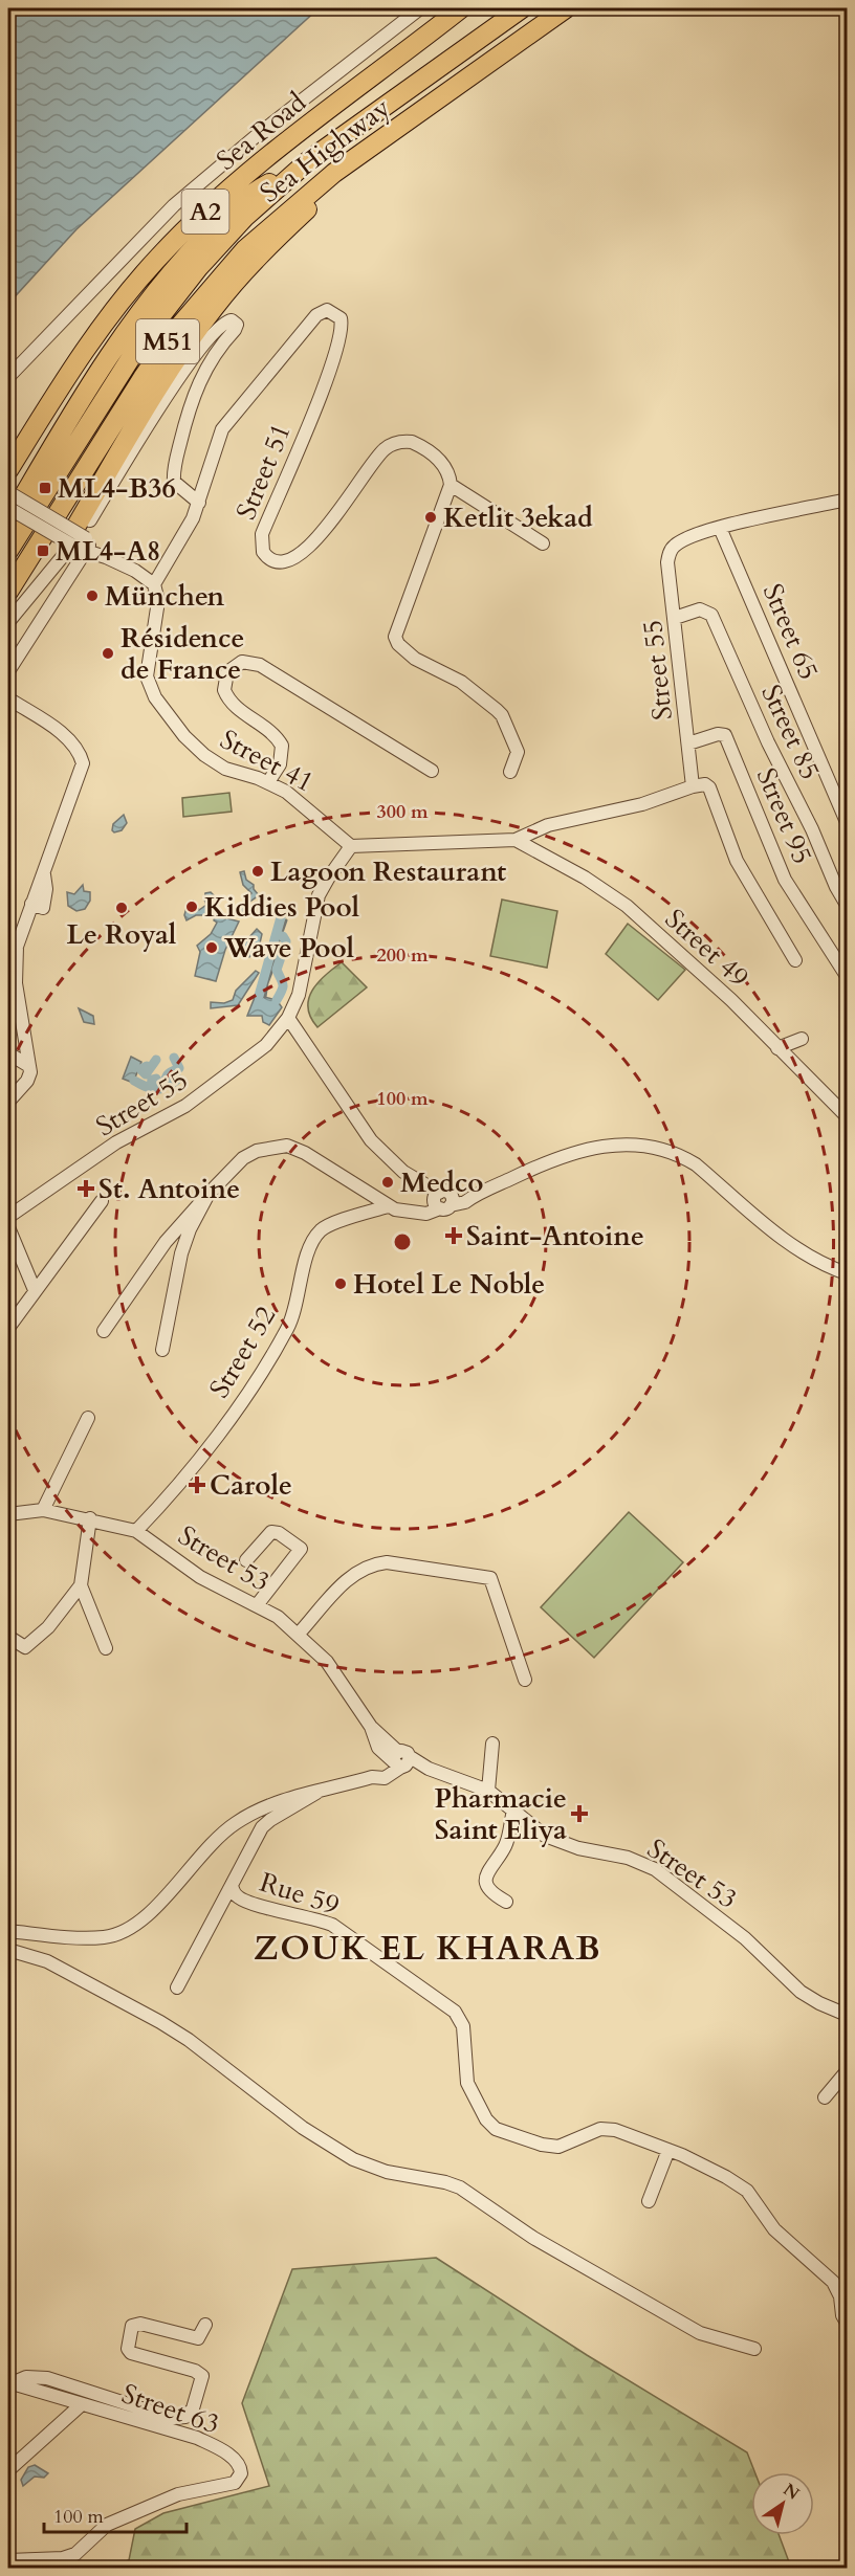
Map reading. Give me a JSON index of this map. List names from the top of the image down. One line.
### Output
{"streets":{"highway":["Sea Road","Sea Highway","A2","M51"],"street":["Street 51","Street 65","Street 55","Street 85","Street 41","Street 95","Street 49","Street 52","Street 53","Rue 59","Street 63"]},"crossings":[["Street 51","Street 41"],["Street 65","Street 55"],["Street 55","Street 85"],["Street 55","Street 41"],["Street 55","Street 95"],["Street 52","Street 53"]],"districts":["ZOUK EL KHARAB"],"places":{"transit":["ML4-B36","ML4-A8"],"other":["Ketlit 3ekad","München","Résidence de France","Lagoon Restaurant","Kiddies Pool","Le Royal","Wave Pool","Medco","Hotel Le Noble"],"health":["St. Antoine","Saint-Antoine","Carole","Pharmacie Saint Eliya"]},"scale_bar":"100 m","north":"top right","rings":["300 m","200 m","100 m"]}
